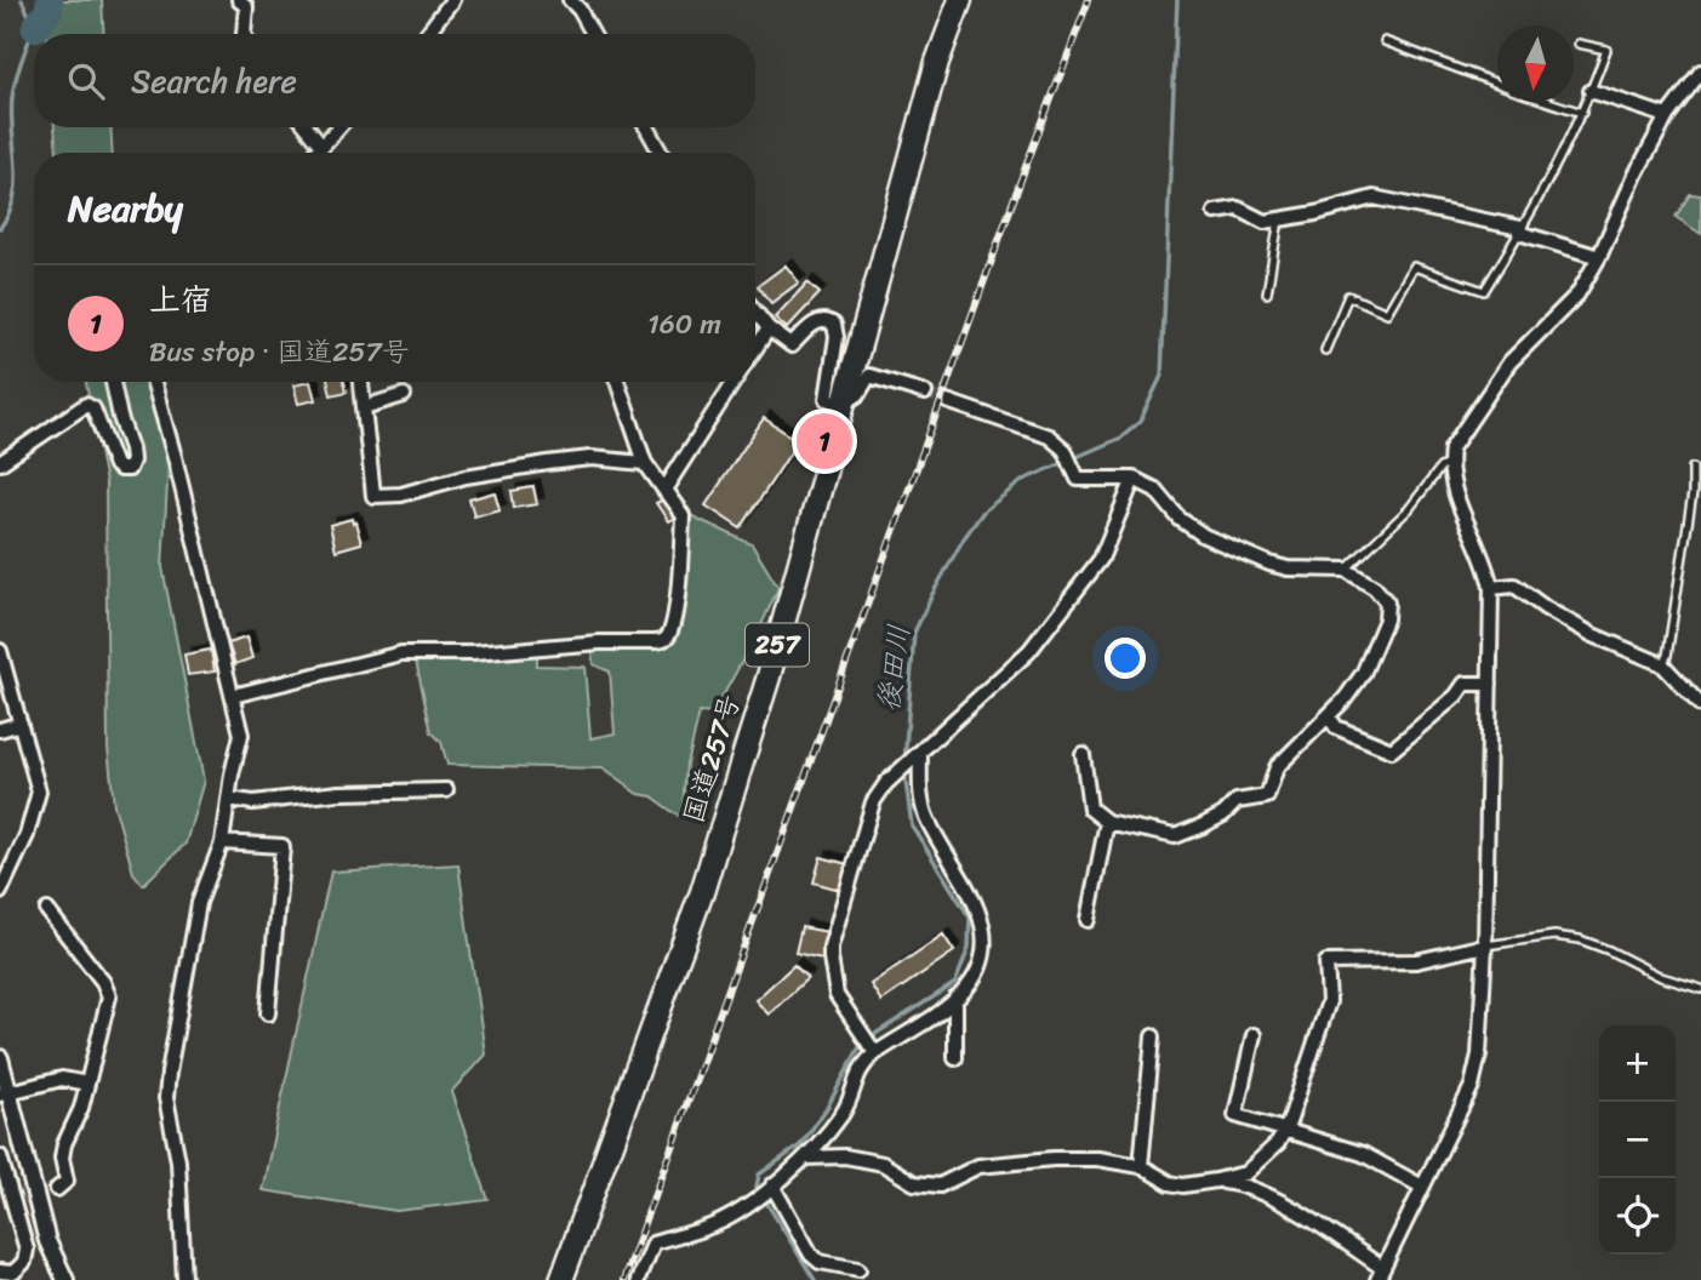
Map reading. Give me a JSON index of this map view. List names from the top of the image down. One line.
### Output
{"streets":{"highway":["257","国道257号"]},"water":["後田川"],"north":"bottom","page":{"search":"Search here","heading":"Nearby","list":[{"mark":"1","name":"上宿","note":"Bus stop · 国道257号","value":"160 m"}],"pins":"1","map_buttons":["+","−"]}}
